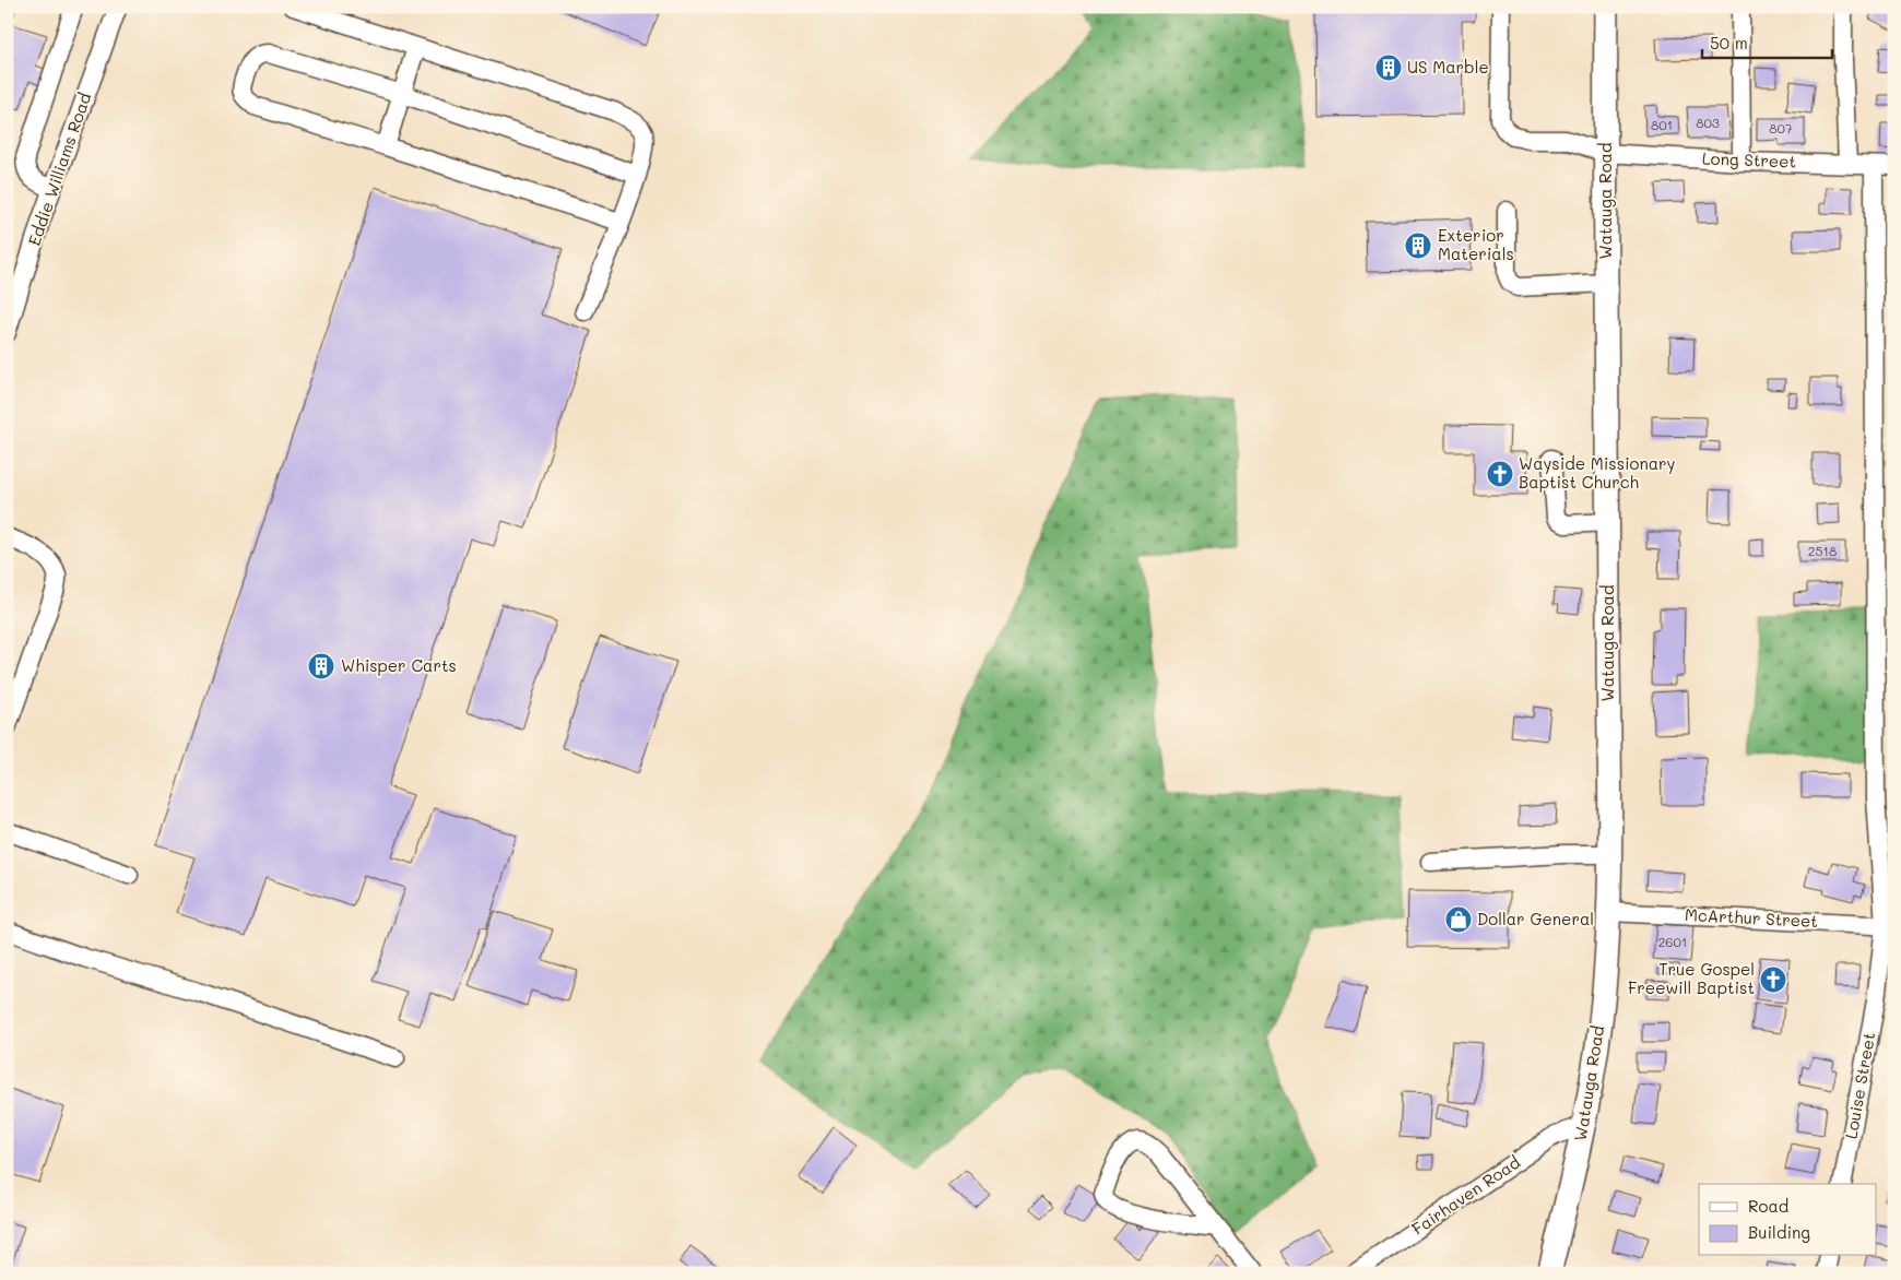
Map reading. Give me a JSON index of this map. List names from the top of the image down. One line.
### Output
{"streets":{"main road":["Watauga Road"],"street":["Long Street","Eddie Williams Road","McArthur Street","Louise Street","Fairhaven Road"]},"crossings":[["Long Street","Watauga Road"],["Long Street","Louise Street"],["Watauga Road","McArthur Street"],["Watauga Road","Fairhaven Road"],["McArthur Street","Louise Street"]],"places":{"building":["US Marble","Exterior Materials","Whisper Carts"],"church":["Wayside Missionary Baptist Church","True Gospel Freewill Baptist"],"shop":["Dollar General"]},"house_numbers":["803","801","807","2518","2601"],"legend":["Road","Building"],"scale_bar":"50 m"}
